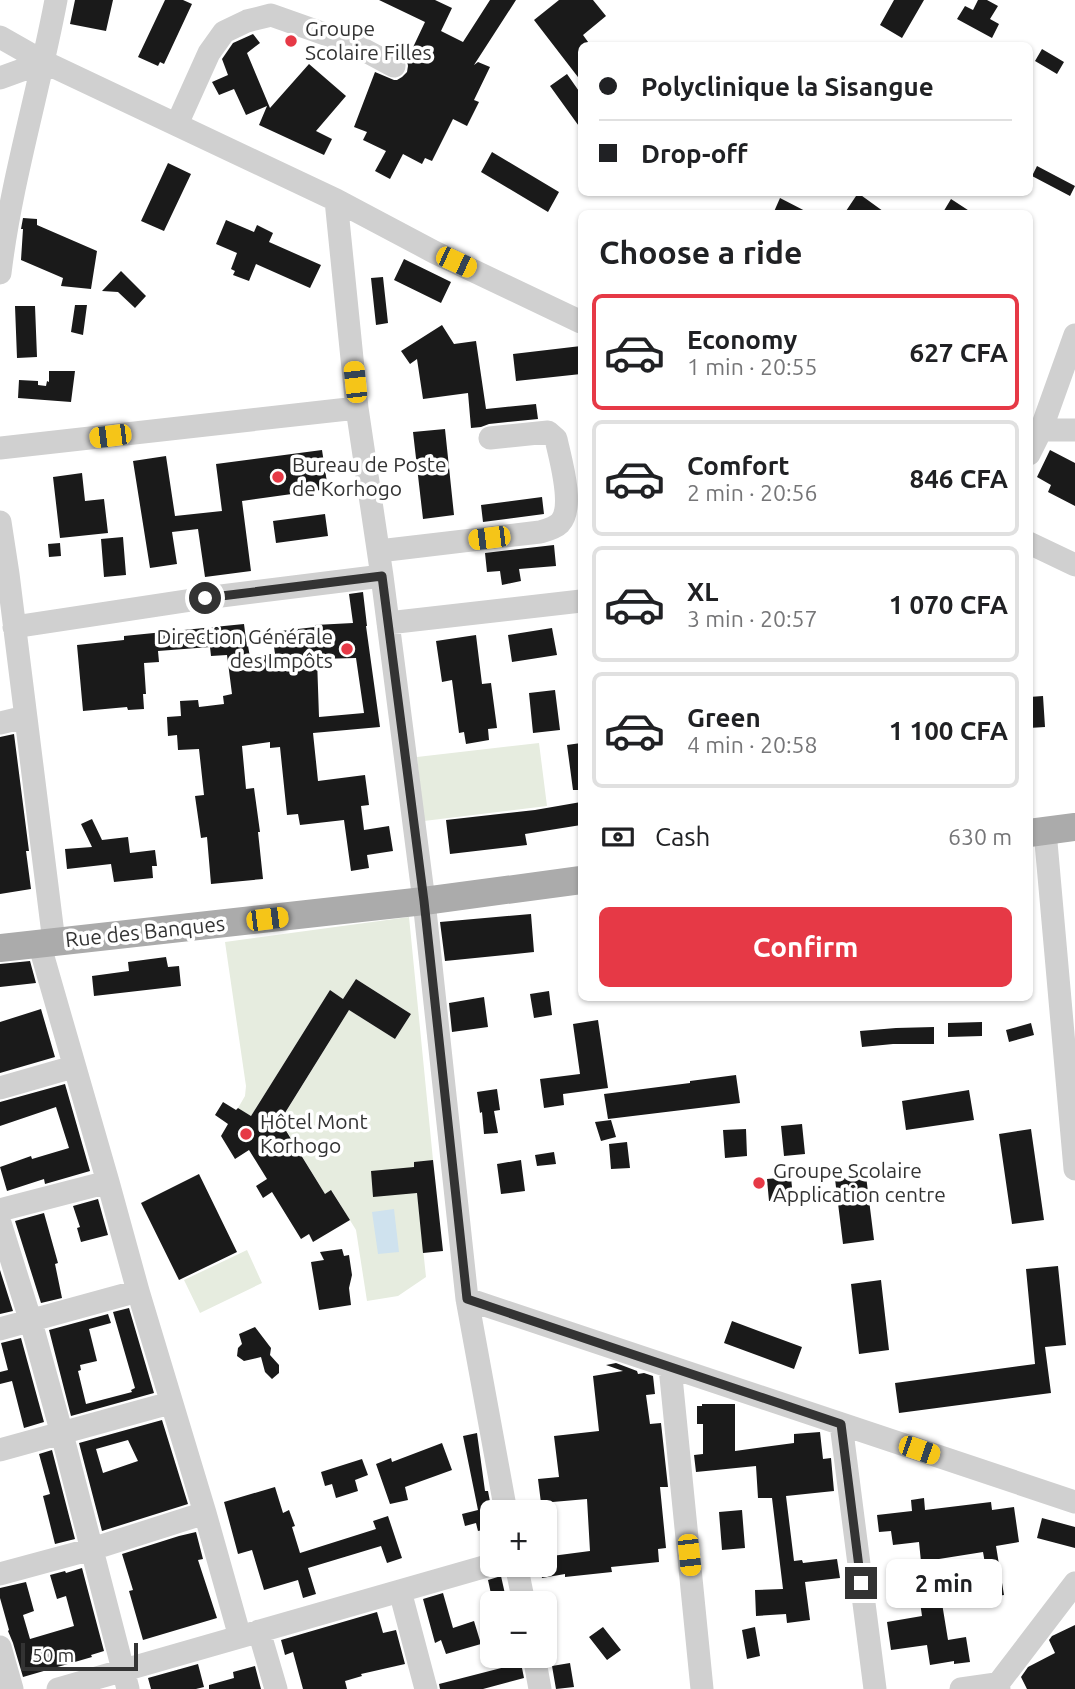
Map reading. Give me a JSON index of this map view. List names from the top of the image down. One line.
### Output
{"streets":{"main road":["Rue des Banques"]},"places":["Groupe Scolaire Filles","Bureau de Poste de Korhogo","Direction Générale des Impôts","Hôtel Mont Korhogo","Groupe Scolaire Application centre"],"scale_bar":"50 m","page":{"banner":["Polyclinique la Sisangue","Drop-off"],"heading":"Choose a ride","list":[{"name":"Economy","note":"1 min · 20:55","value":"627 CFA"},{"name":"Comfort","note":"2 min · 20:56","value":"846 CFA"},{"name":"XL","note":"3 min · 20:57","value":"1 070 CFA"},{"name":"Green","note":"4 min · 20:58","value":"1 100 CFA"}],"pay":["Cash","630 m"],"buttons":"Confirm","map_buttons":["+","−"],"bubble":"2 min","scale":"50 m"}}
